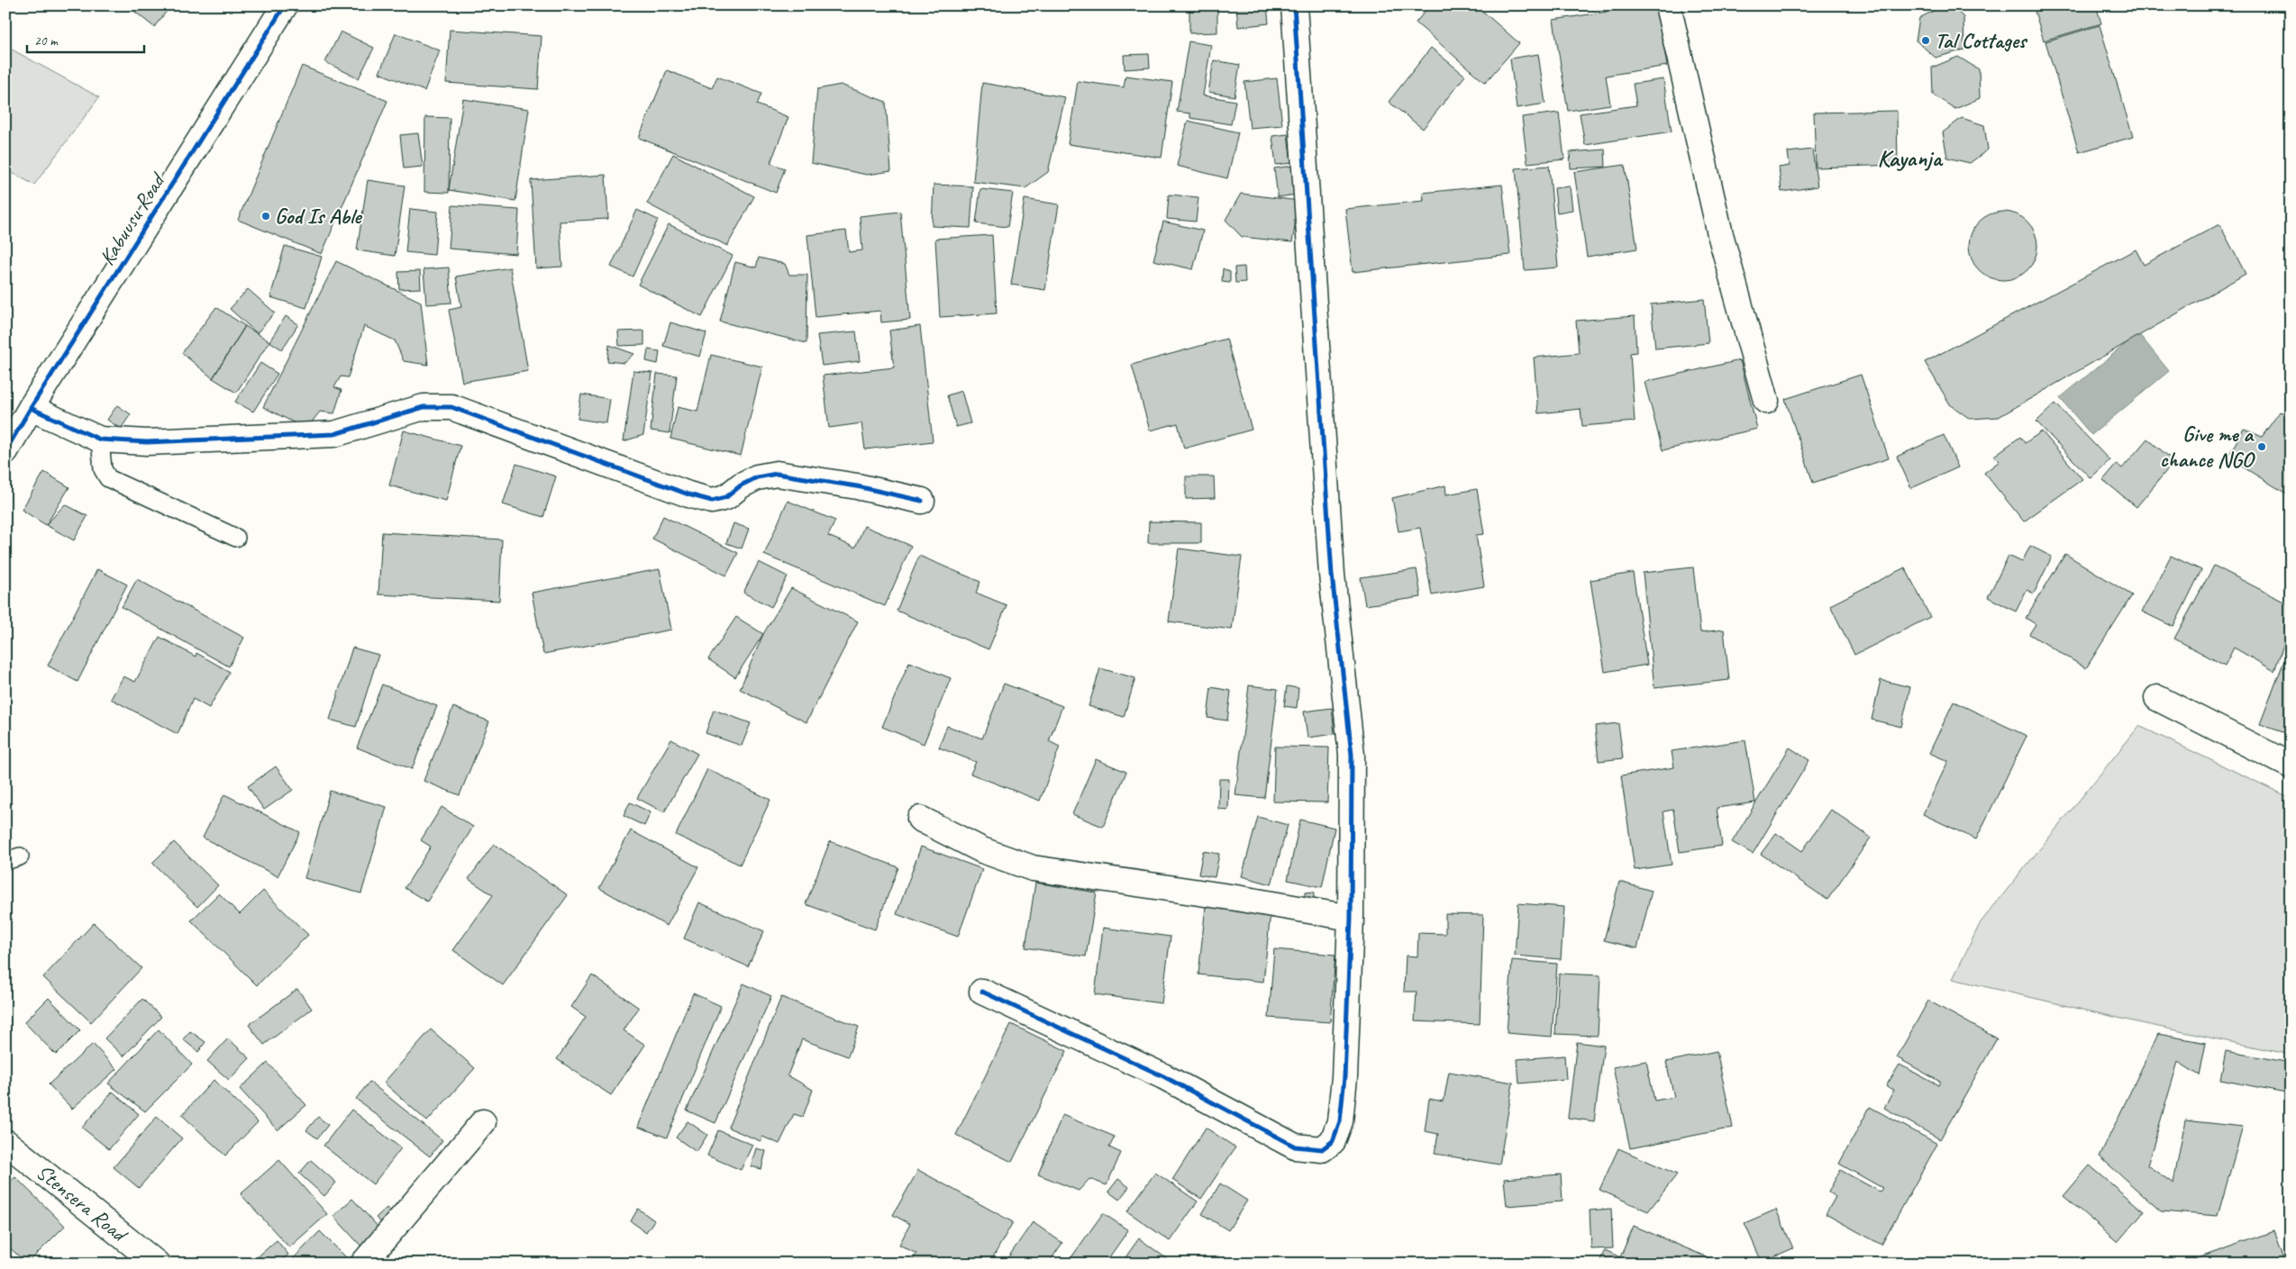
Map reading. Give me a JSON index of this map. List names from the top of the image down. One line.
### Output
{"streets":{"street":["Kabuusu Road","Stensera Road"]},"districts":["Kayanja"],"places":["Tal Cottages","God Is Able","Give me a chance NGO"],"scale_bar":"20 m"}
